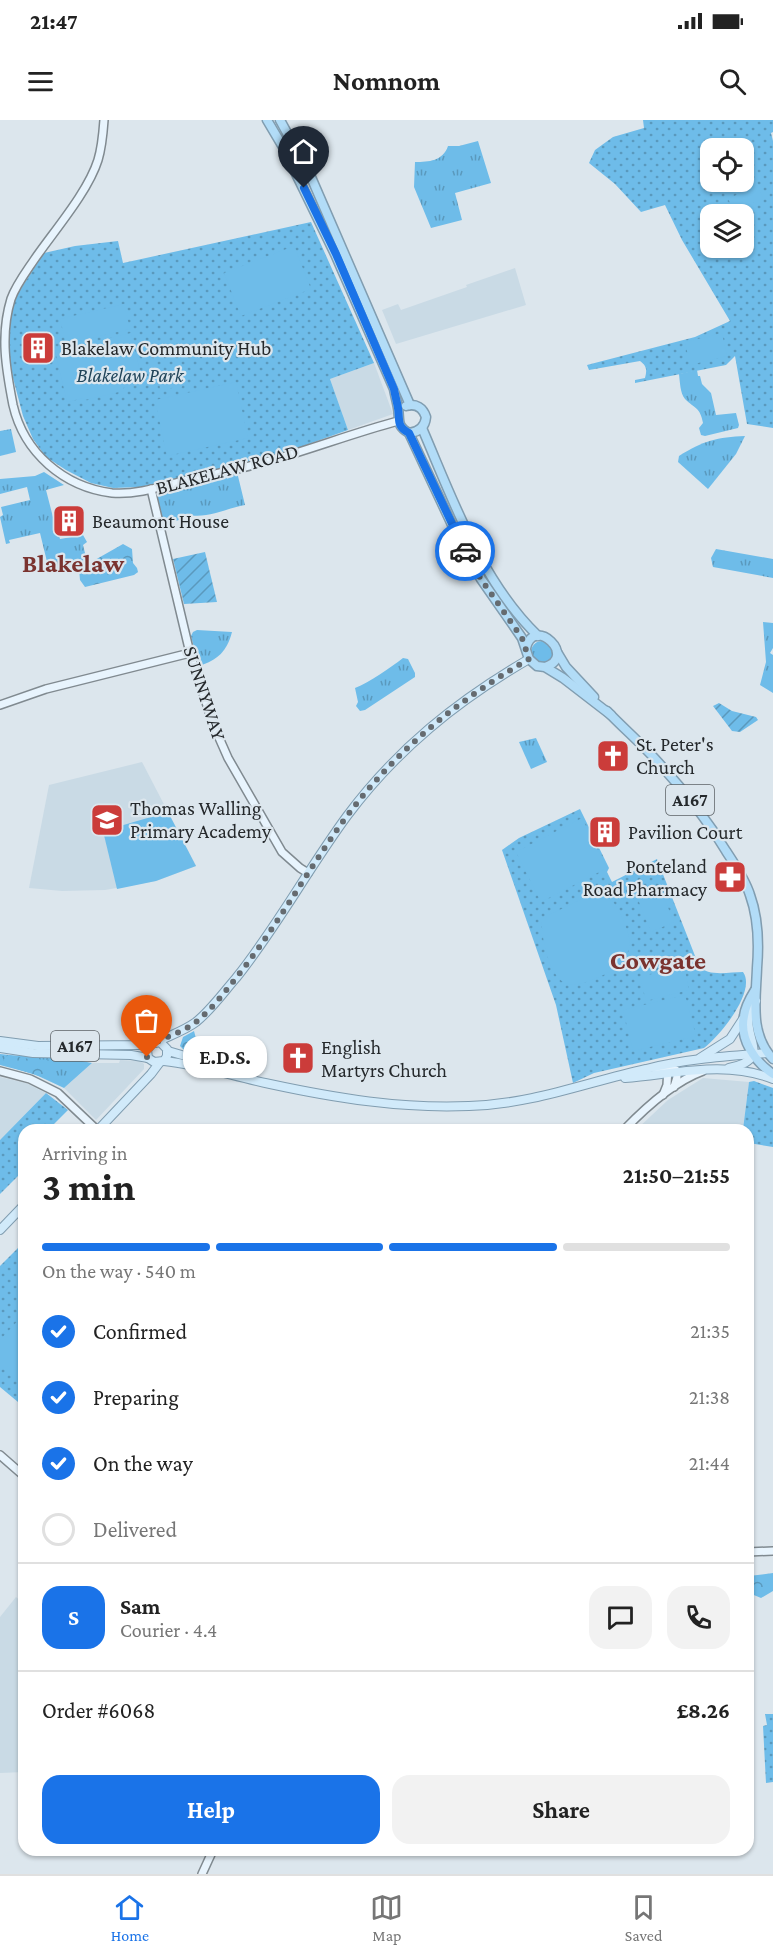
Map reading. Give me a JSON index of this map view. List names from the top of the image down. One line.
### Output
{"streets":{"highway":["A167"],"street":["BLAKELAW ROAD","SUNNYWAY"]},"crossings":[["BLAKELAW ROAD","SUNNYWAY"],["BLAKELAW ROAD","A167"]],"districts":["Blakelaw","Cowgate"],"parks":["Blakelaw Park"],"places":{"building":["Blakelaw Community Hub","Beaumont House","Pavilion Court"],"church":["St. Peter's Church","English Martyrs Church"],"school or university":["Thomas Walling Primary Academy"],"pharmacy":["Ponteland Road Pharmacy"],"other":["E.D.S."]},"page":{"status":"21:47","header":"Nomnom","bubble":"E.D.S.","heading":["3 min","Arriving in","21:50–21:55"],"panel":["Sam","Courier · 4.4","Order #6068","£8.26"],"bar":"On the way · 540 m","list":[["Confirmed","21:35"],["Preparing","21:38"],["On the way","21:44"],"Delivered"],"round":"S","buttons":["Help","Share"],"tabs":["Home","Map","Saved"]}}
